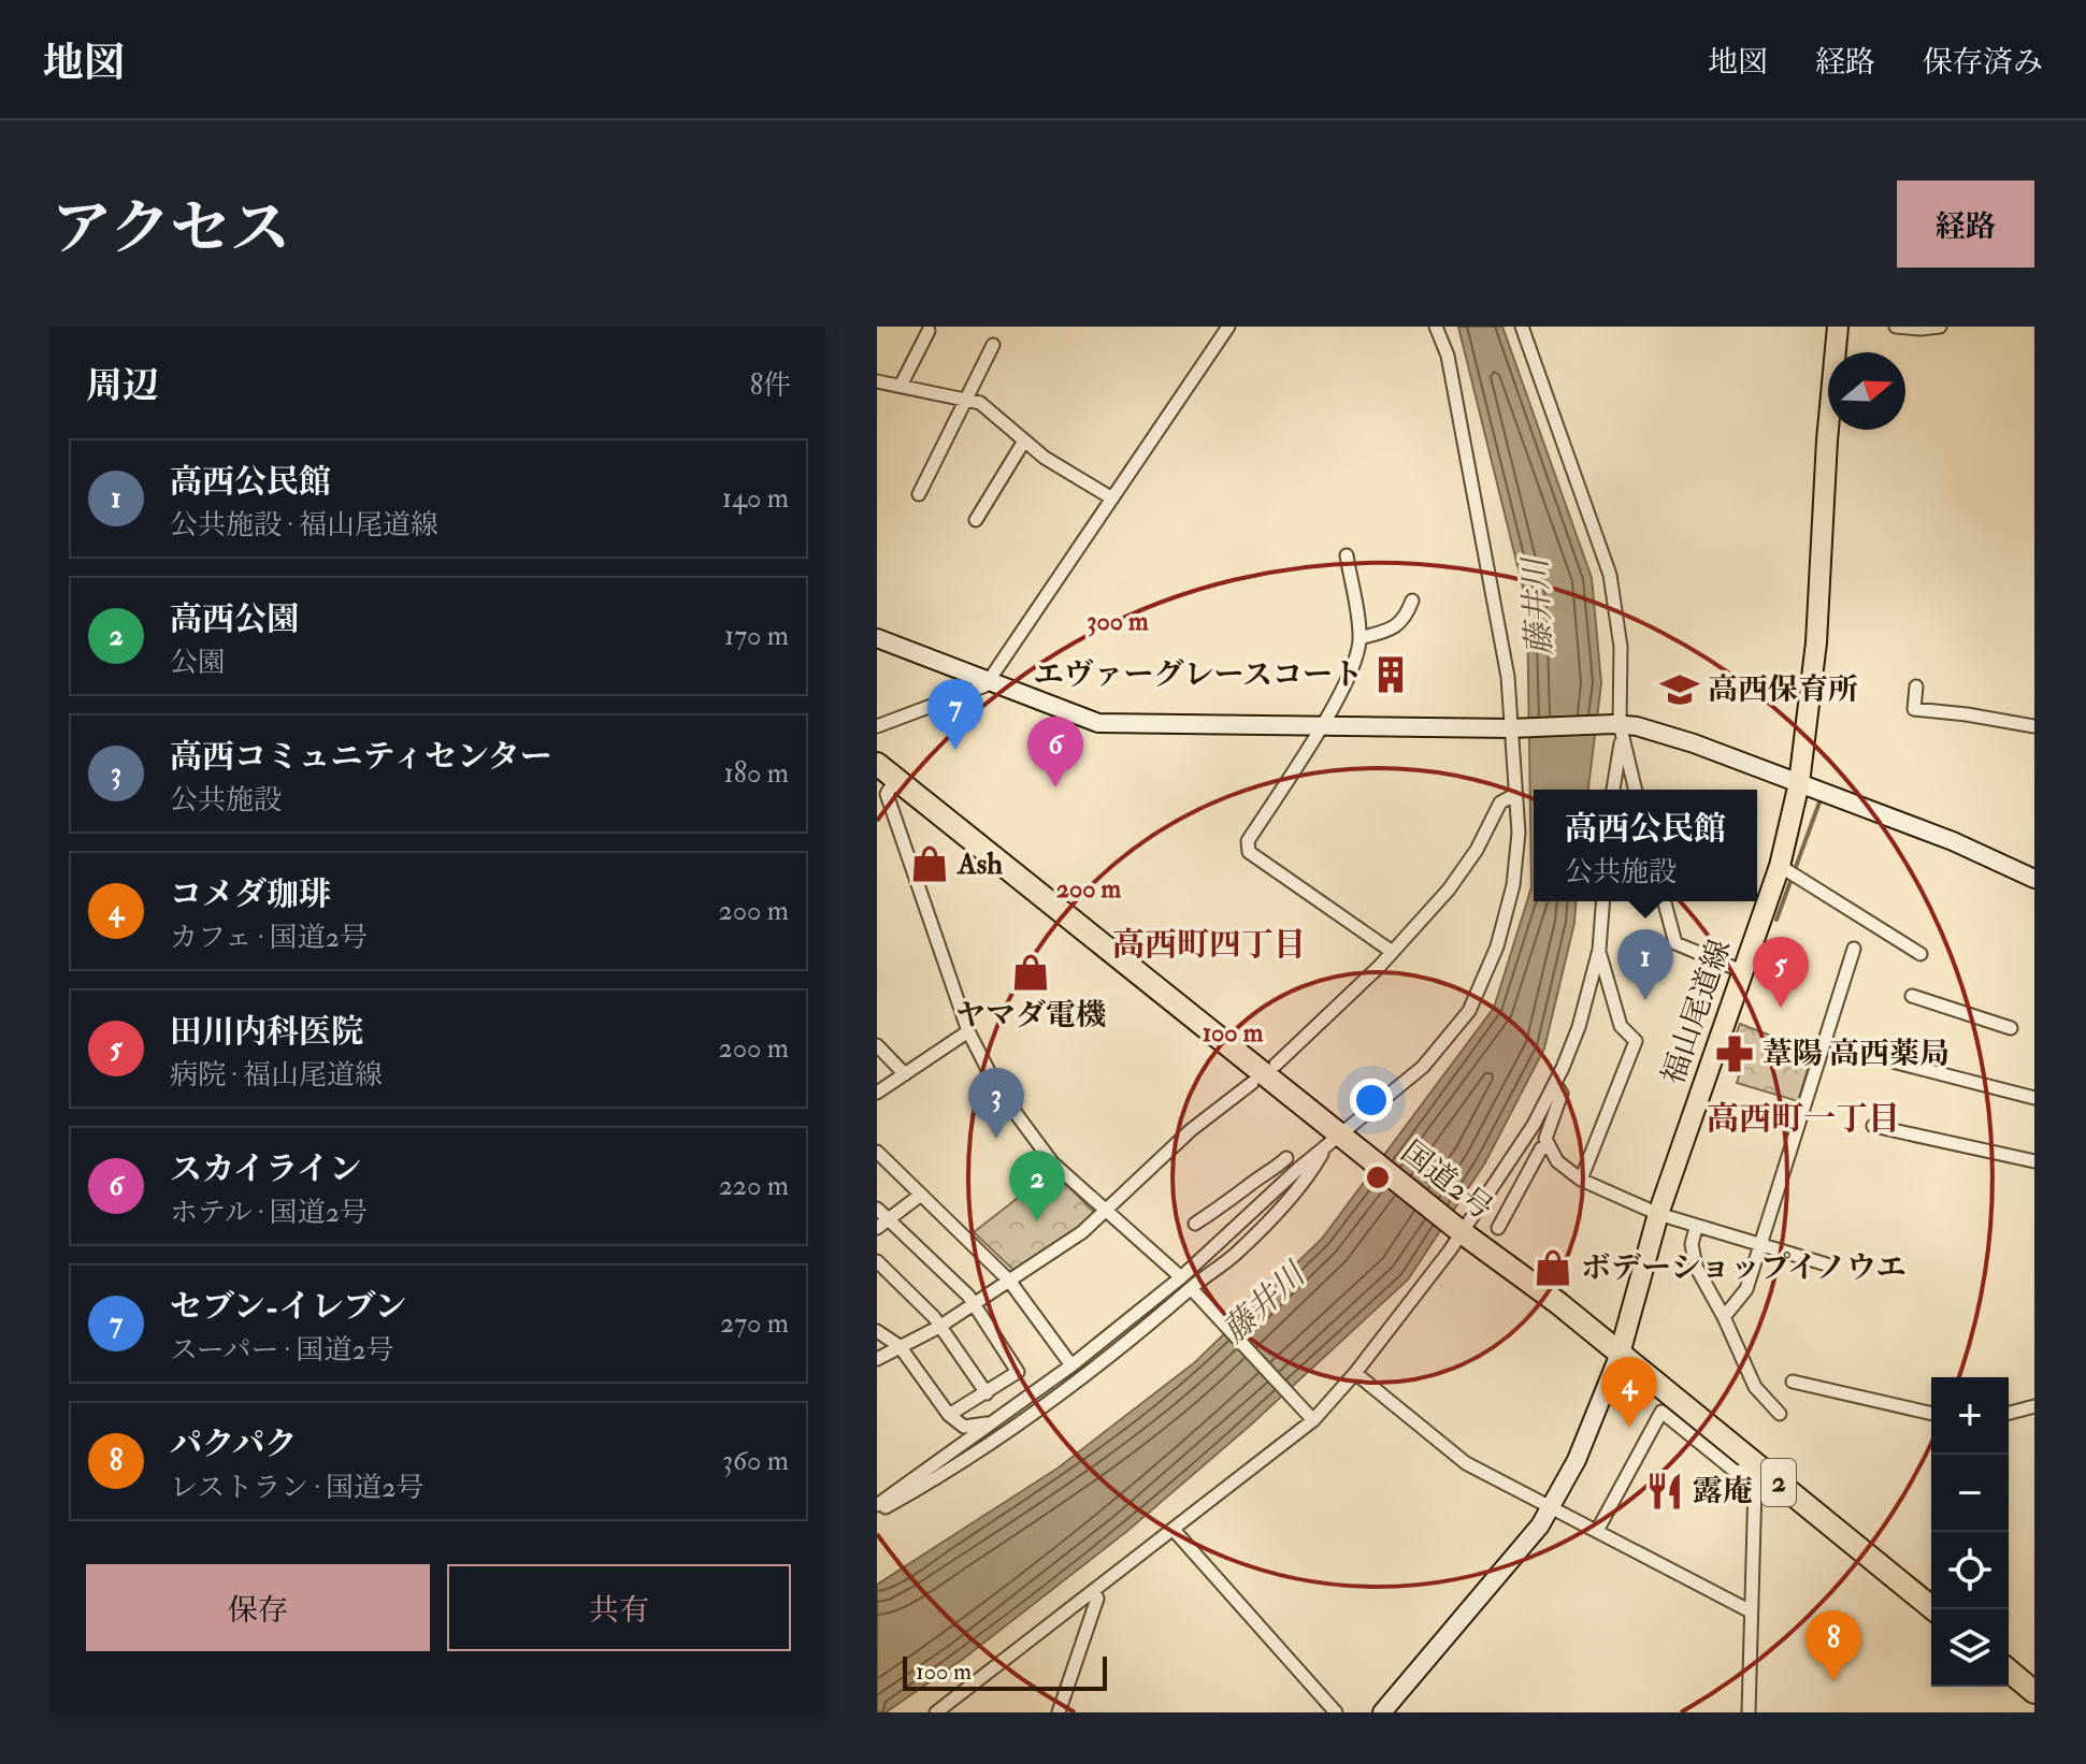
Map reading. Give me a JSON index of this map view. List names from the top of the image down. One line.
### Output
{"streets":{"highway":["国道2号","2"],"main road":["福山尾道線"]},"crossings":[["福山尾道線","国道2号"]],"districts":["高西町四丁目","高西町一丁目"],"water":["藤井川"],"places":{"building":["エヴァーグレースコート"],"school or university":["高西保育所"],"shop":["Ash","ヤマダ電機","ボデーショップイノウエ"],"pharmacy":["葦陽 高西薬局"],"restaurant":["露庵"]},"scale_bar":"100 m","north":"right","page":{"header":"地図","nav":["地図","経路","保存済み"],"title":"アクセス","buttons":["経路",["保存","共有"]],"heading":["周辺","8件"],"list":[{"mark":"1","name":"高西公民館","note":"公共施設 · 福山尾道線","value":"140 m"},{"mark":"2","name":"高西公園","note":"公園","value":"170 m"},{"mark":"3","name":"高西コミュニティセンター","note":"公共施設","value":"180 m"},{"mark":"4","name":"コメダ珈琲","note":"カフェ · 国道2号","value":"200 m"},{"mark":"5","name":"田川内科医院","note":"病院 · 福山尾道線","value":"200 m"},{"mark":"6","name":"スカイライン","note":"ホテル · 国道2号","value":"220 m"},{"mark":"7","name":"セブン-イレブン","note":"スーパー · 国道2号","value":"270 m"},{"mark":"8","name":"パクパク","note":"レストラン · 国道2号","value":"360 m"}],"pins":["7","6","1","5","3","2","4","8"],"popup":["高西公民館","公共施設"],"map_buttons":["+","−"],"scale":"100 m"},"rings":["300 m","200 m","100 m"]}
